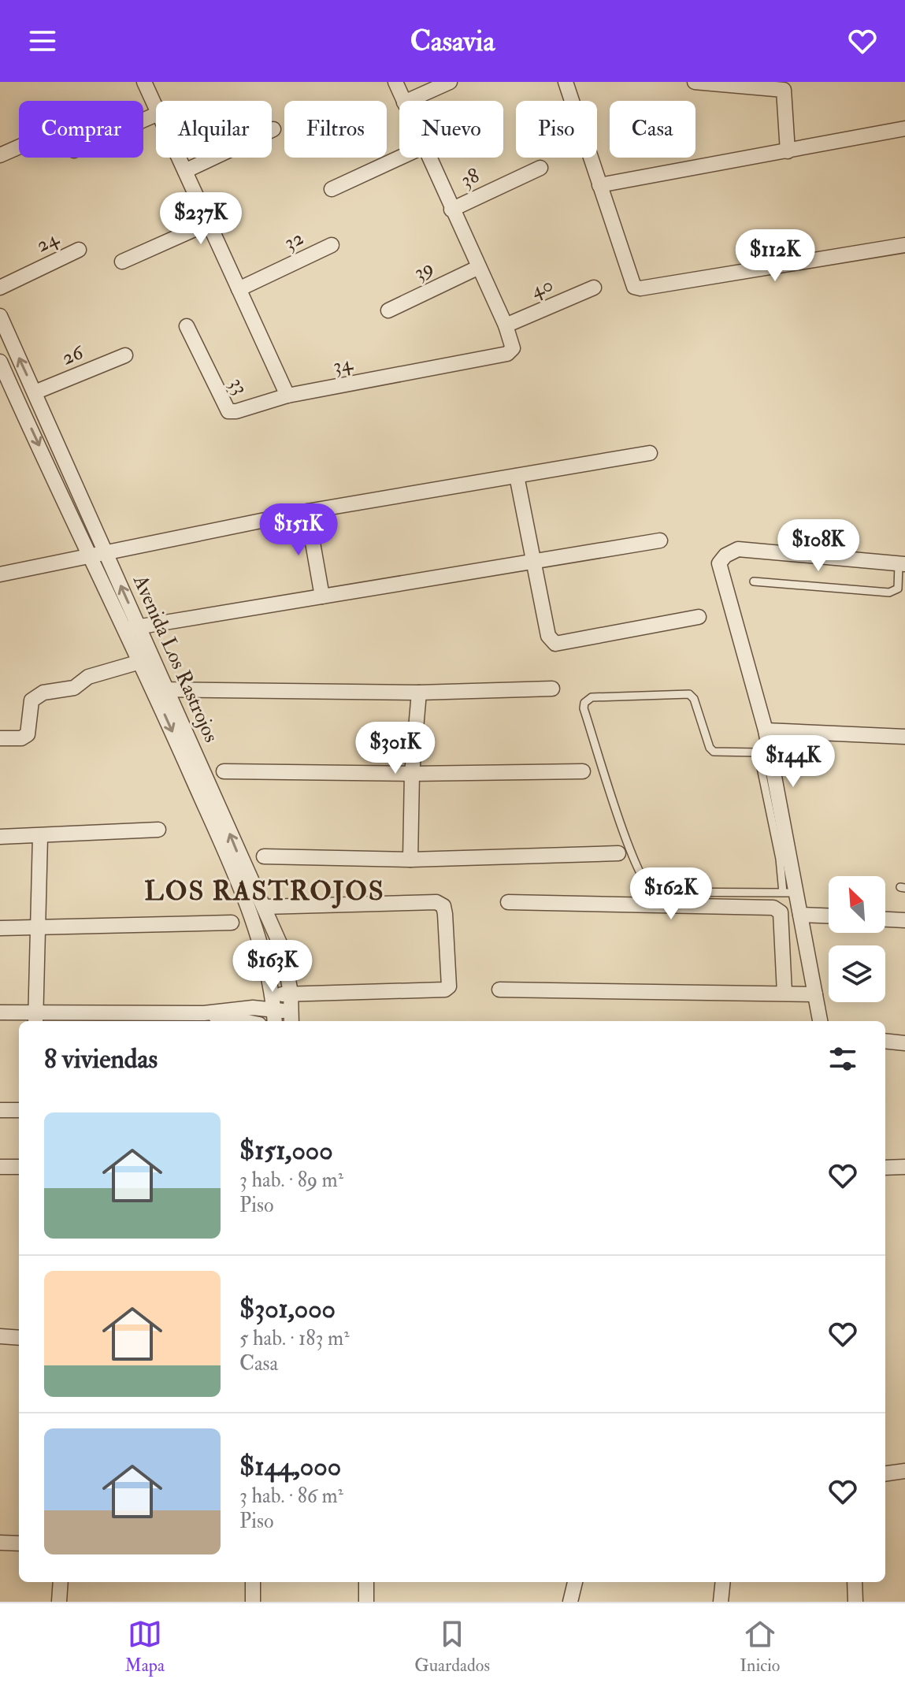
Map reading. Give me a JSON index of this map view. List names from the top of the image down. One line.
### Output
{"streets":{"street":["38","32","24","39","40","26","34","33","Avenida Los Rastrojos"]},"crossings":[["40","34"],["26","Avenida Los Rastrojos"],["34","33"]],"districts":["LOS RASTROJOS"],"north":"top left","page":{"header":"Casavia","chip":["Comprar","Alquilar","Filtros","Nuevo","Piso","Casa"],"price":["$237K","$112K","$151K","$108K","$301K","$144K","$162K","$163K"],"heading":"8 viviendas","list":[{"name":"$151,000","note":"3 hab. · 89 m² · Piso"},{"name":"$301,000","note":"5 hab. · 183 m² · Casa"},{"name":"$144,000","note":"3 hab. · 86 m² · Piso"}],"tabs":["Mapa","Guardados","Inicio"]}}
